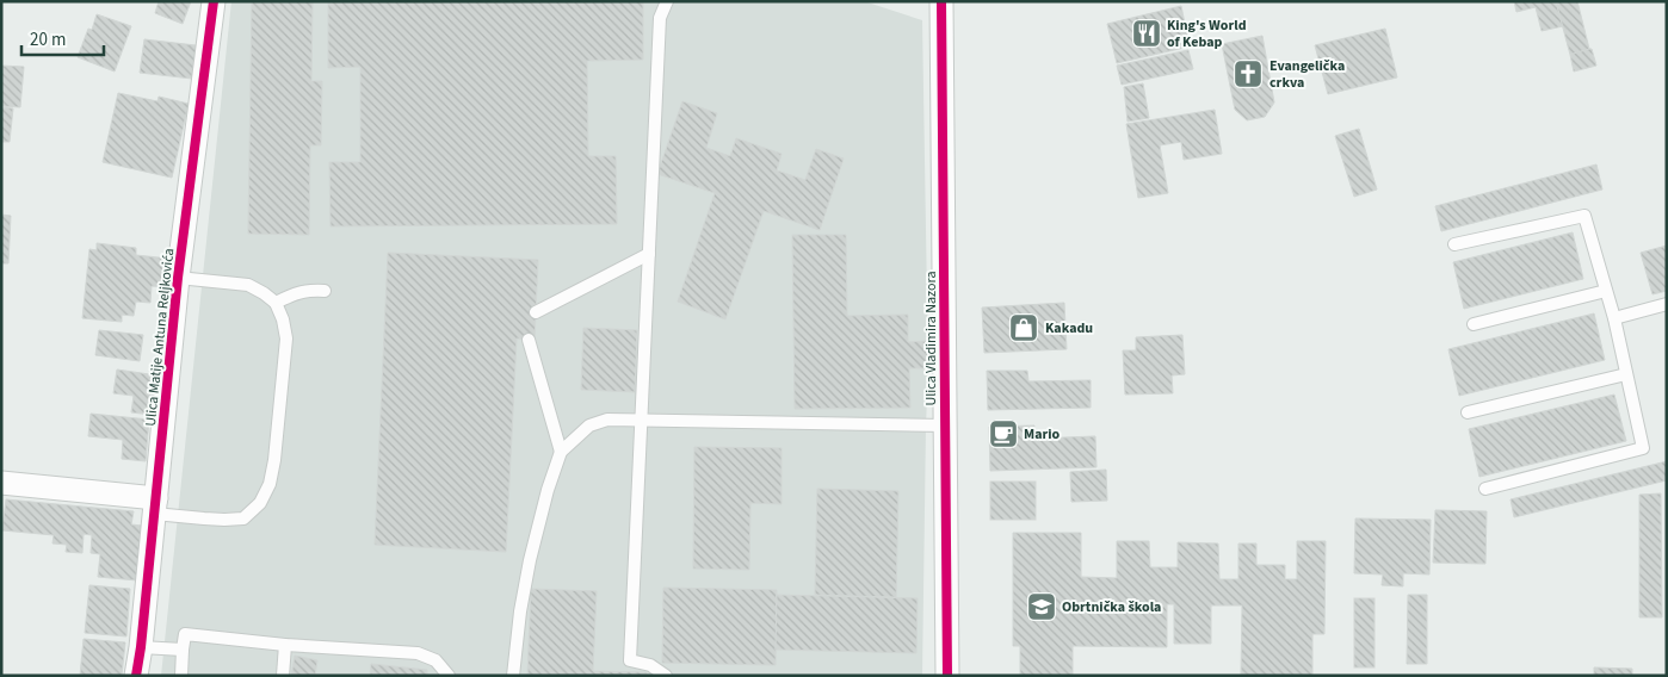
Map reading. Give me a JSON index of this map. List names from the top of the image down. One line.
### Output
{"streets":{"street":["Ulica Matije Antuna Reljkovića","Ulica Vladimira Nazora"]},"places":{"restaurant":["King's World of Kebap"],"church":["Evangelička crkva"],"shop":["Kakadu"],"cafe":["Mario"],"school or university":["Obrtnička škola"]},"scale_bar":"20 m"}
